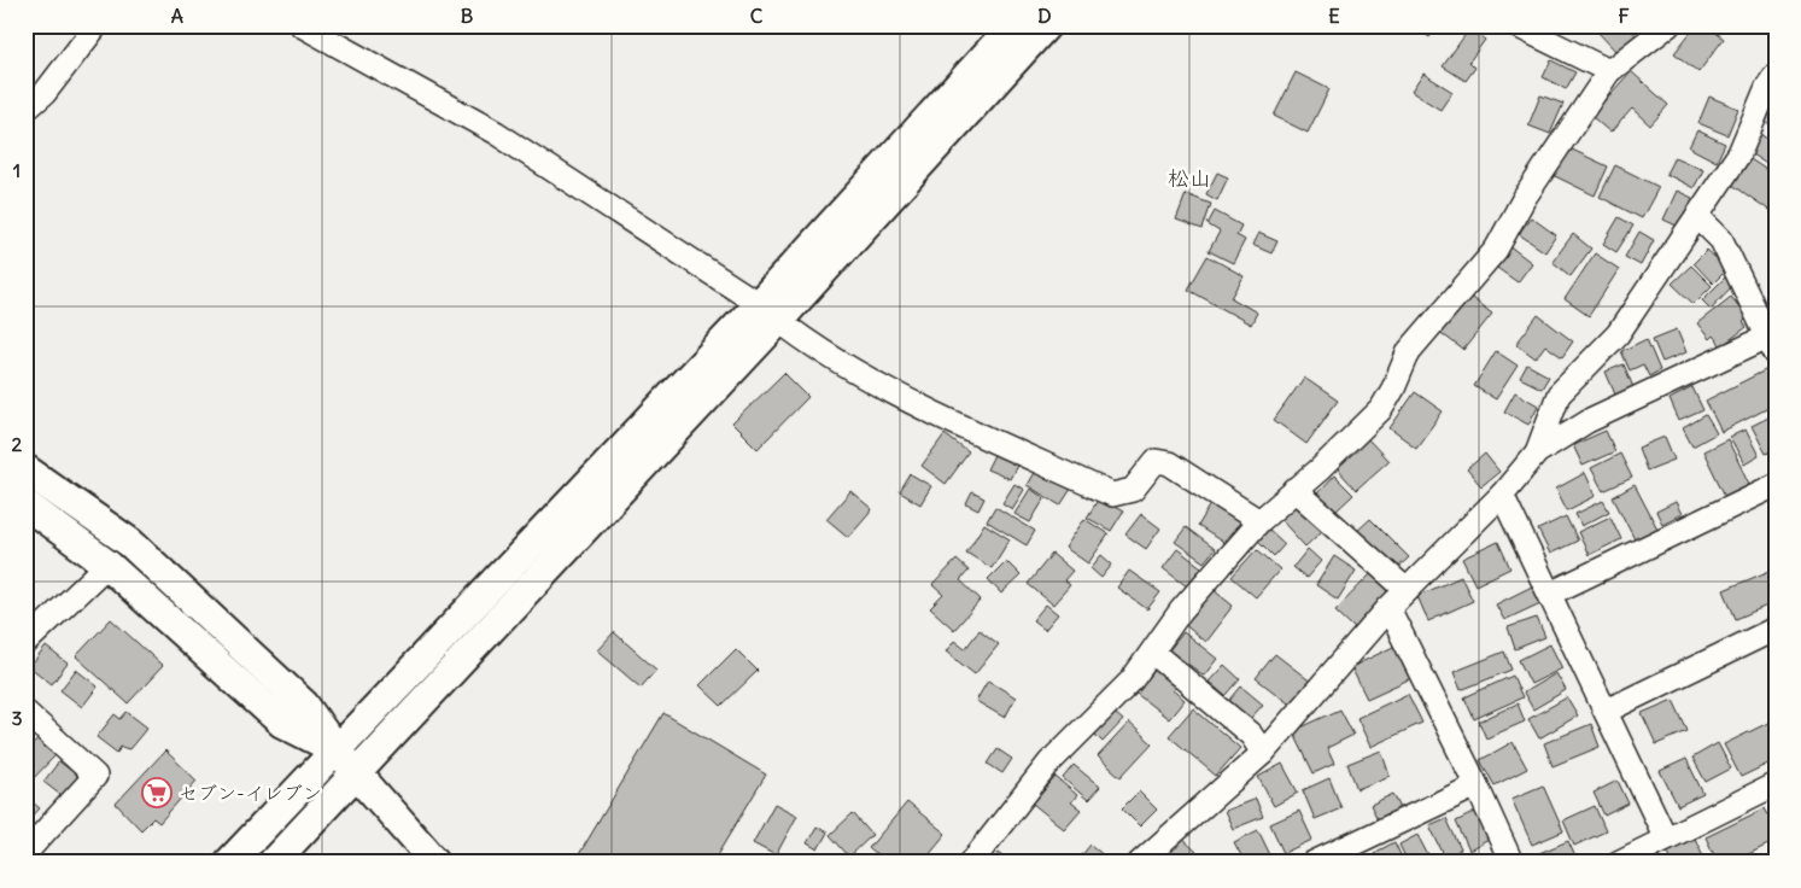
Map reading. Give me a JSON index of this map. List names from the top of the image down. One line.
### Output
{"districts":["松山"],"places":{"supermarket":["セブン-イレブン"]},"grid":{"columns":["A","B","C","D","E","F"],"rows":["1","2","3"]}}
